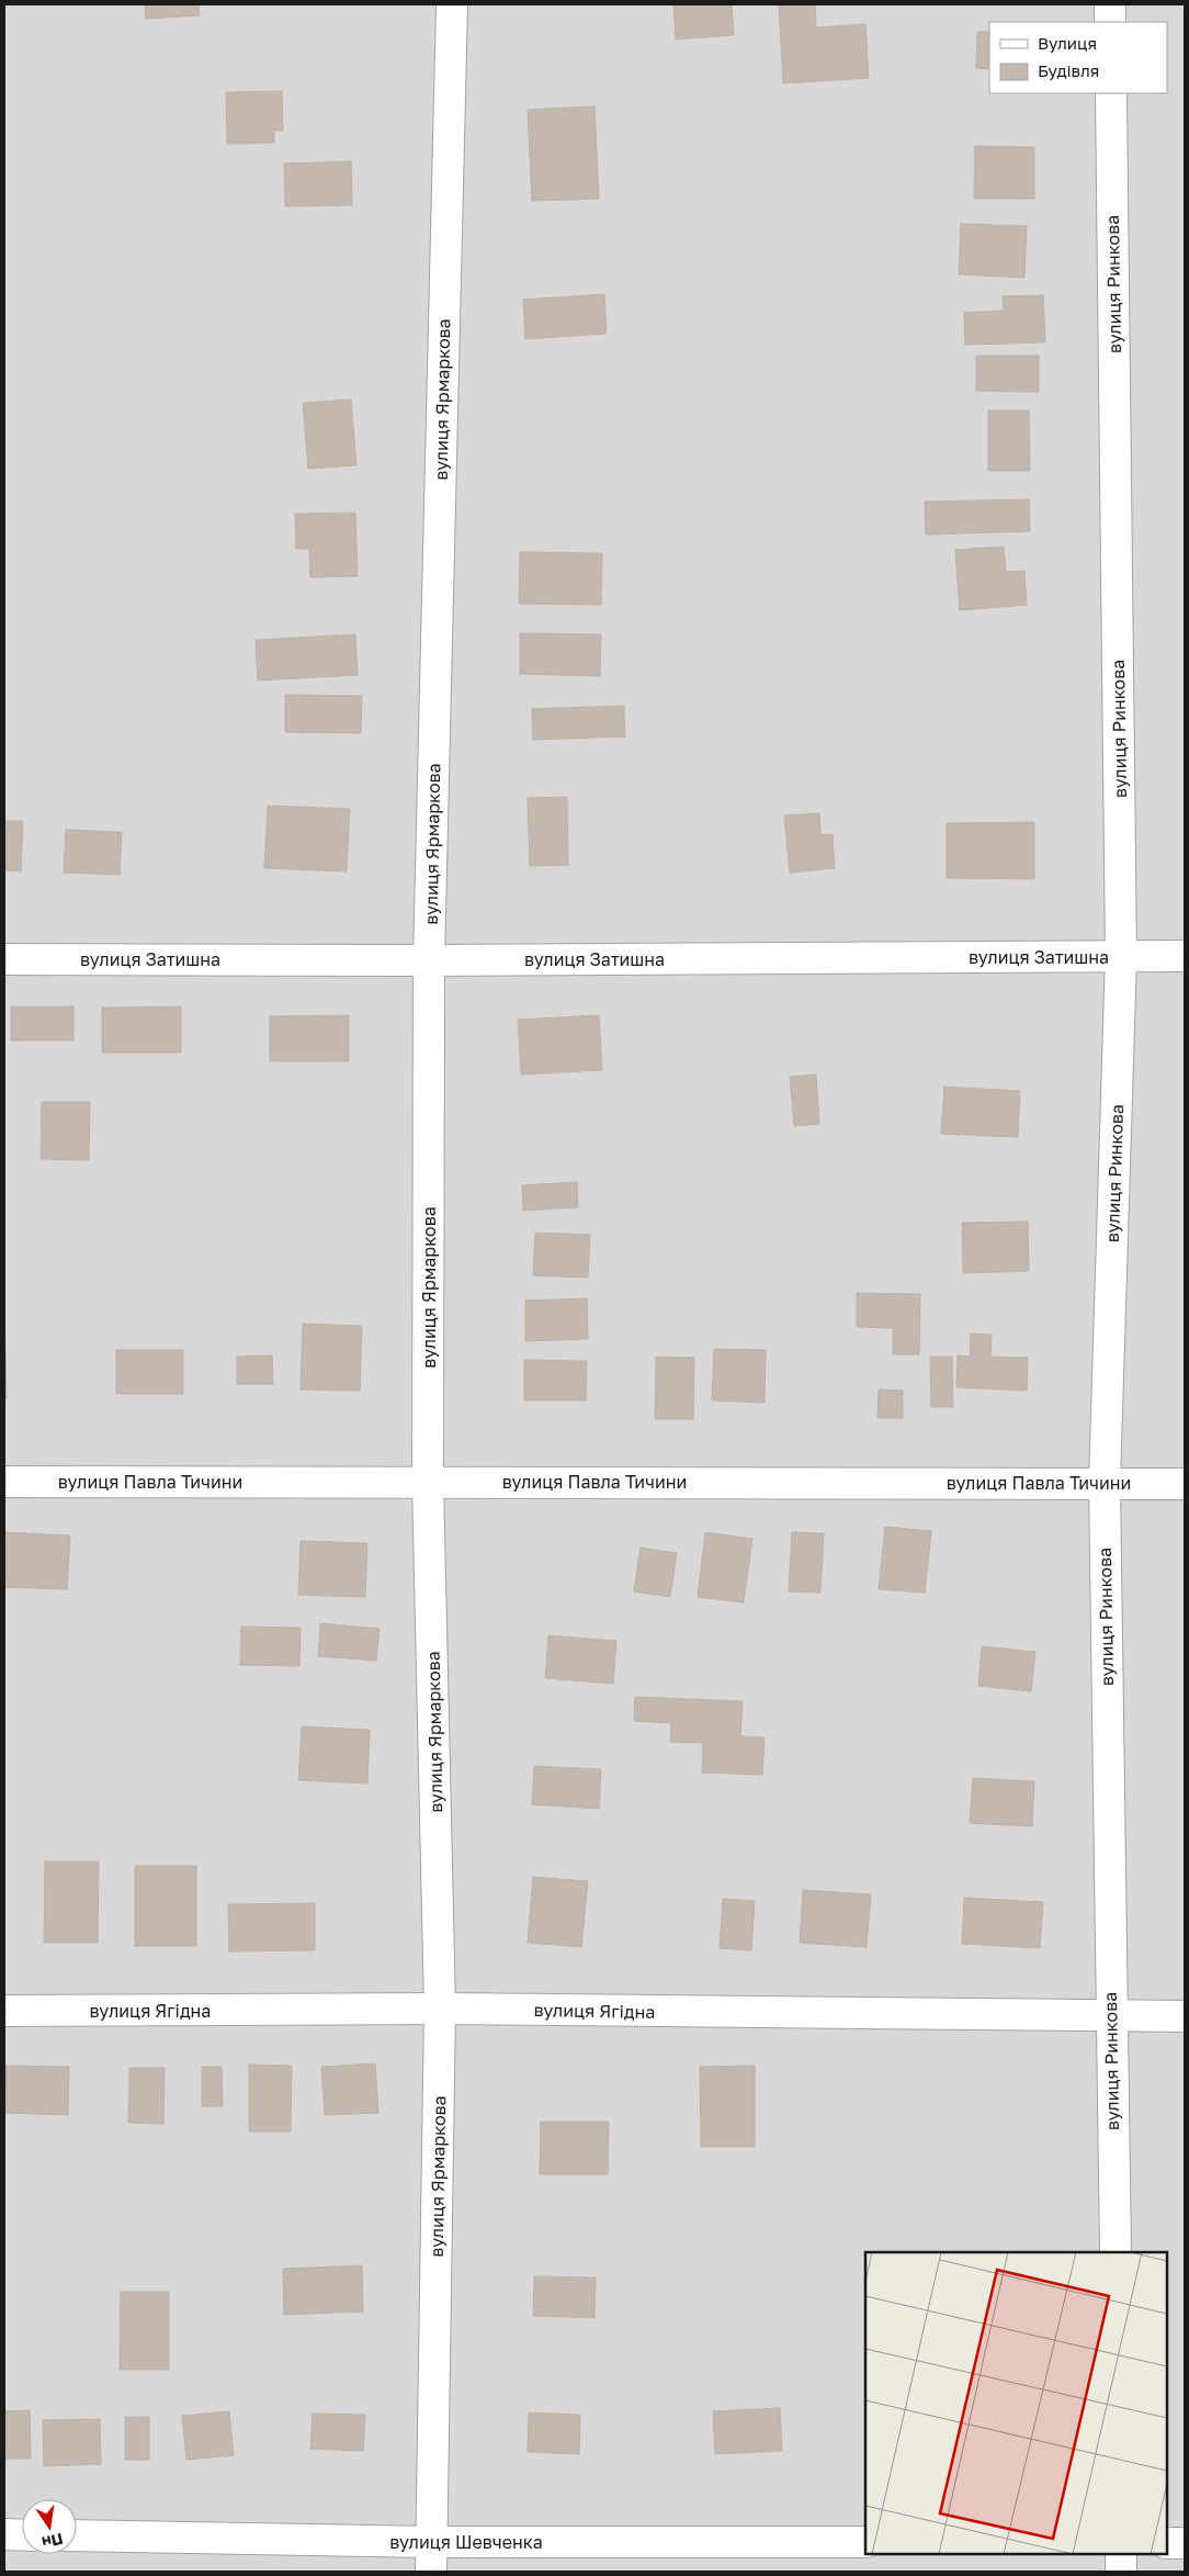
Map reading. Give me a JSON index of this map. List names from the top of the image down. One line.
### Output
{"streets":{"street":["вулиця Ринкова","вулиця Ярмаркова","вулиця Затишна","вулиця Павла Тичини","вулиця Ягідна","вулиця Шевченка"]},"crossings":[["вулиця Ринкова","вулиця Затишна"],["вулиця Ринкова","вулиця Павла Тичини"],["вулиця Ринкова","вулиця Ягідна"],["вулиця Ярмаркова","вулиця Затишна"],["вулиця Ярмаркова","вулиця Павла Тичини"],["вулиця Ярмаркова","вулиця Ягідна"],["вулиця Ярмаркова","вулиця Шевченка"]],"legend":["Вулиця","Будівля"],"north":"bottom"}
